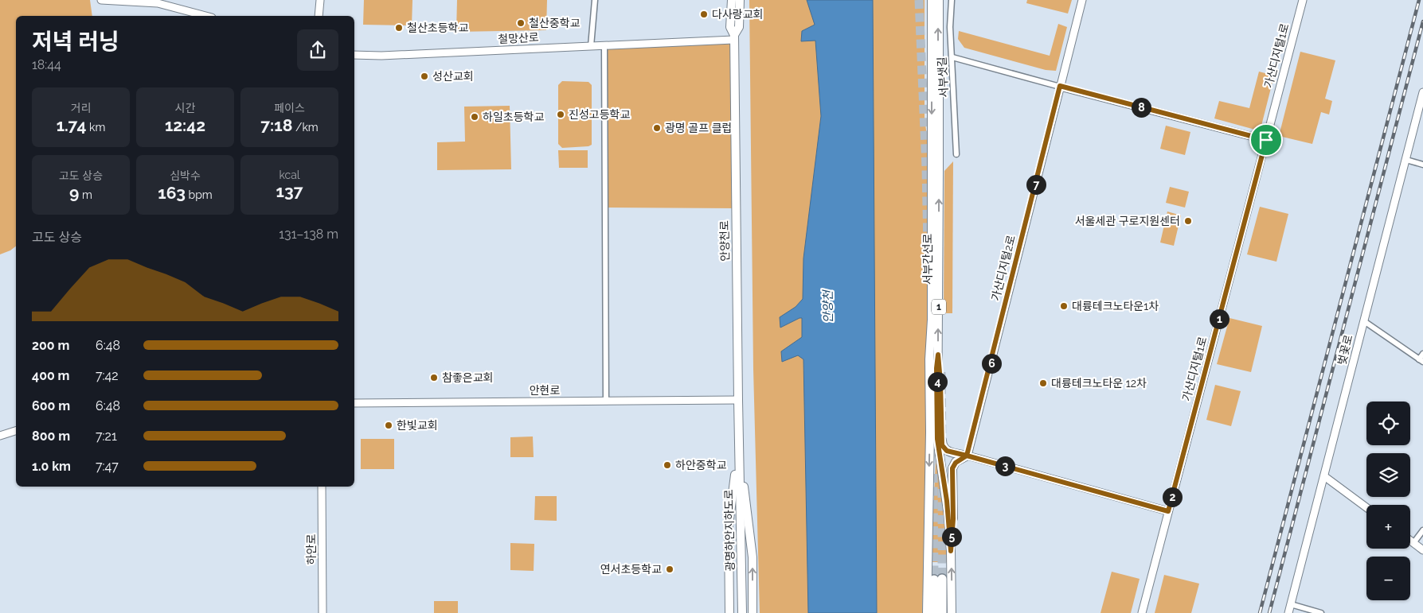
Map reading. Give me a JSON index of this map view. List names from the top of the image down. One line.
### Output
{"streets":{"main road":["안양천로","서부간선로","1","광명하안지하도로"],"street":["철망산로","가산디지털1로","서부샛길","가산디지털2로","벚꽃로","안현로","하안로"]},"crossings":[["철망산로","안양천로"],["안양천로","안현로"],["안양천로","광명하안지하도로"]],"water":["안양천"],"places":["다사랑교회","철산중학교","철산초등학교","성산교회","진성고등학교","하일초등학교","광명 골프 클럽","서울세관 구로지원센터","대륭테크노타운1차","참좋은교회","대륭테크노타운 12차","한빛교회","하안중학교","연서초등학교"],"page":{"heading":["저녁 러닝","18:44"],"stats":[["거리","1.74 km"],["시간","12:42"],["페이스","7:18 /km"],["고도 상승","9 m"],["심박수","163 bpm"],["kcal","137"]],"pins":["8","7","1","6","4","3","2","5"],"chart":["고도 상승","131–138 m"],"list":[{"name":"200 m","note":"6:48"},{"name":"400 m","note":"7:42"},{"name":"600 m","note":"6:48"},{"name":"800 m","note":"7:21"},{"name":"1.0 km","note":"7:47"}],"map_buttons":["+","−"]}}
